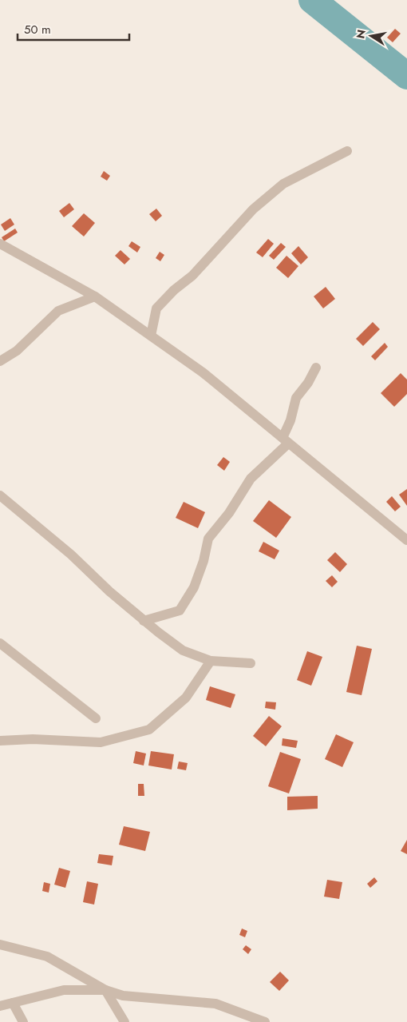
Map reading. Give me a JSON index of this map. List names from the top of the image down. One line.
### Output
{"scale_bar":"50 m","north":"left"}
